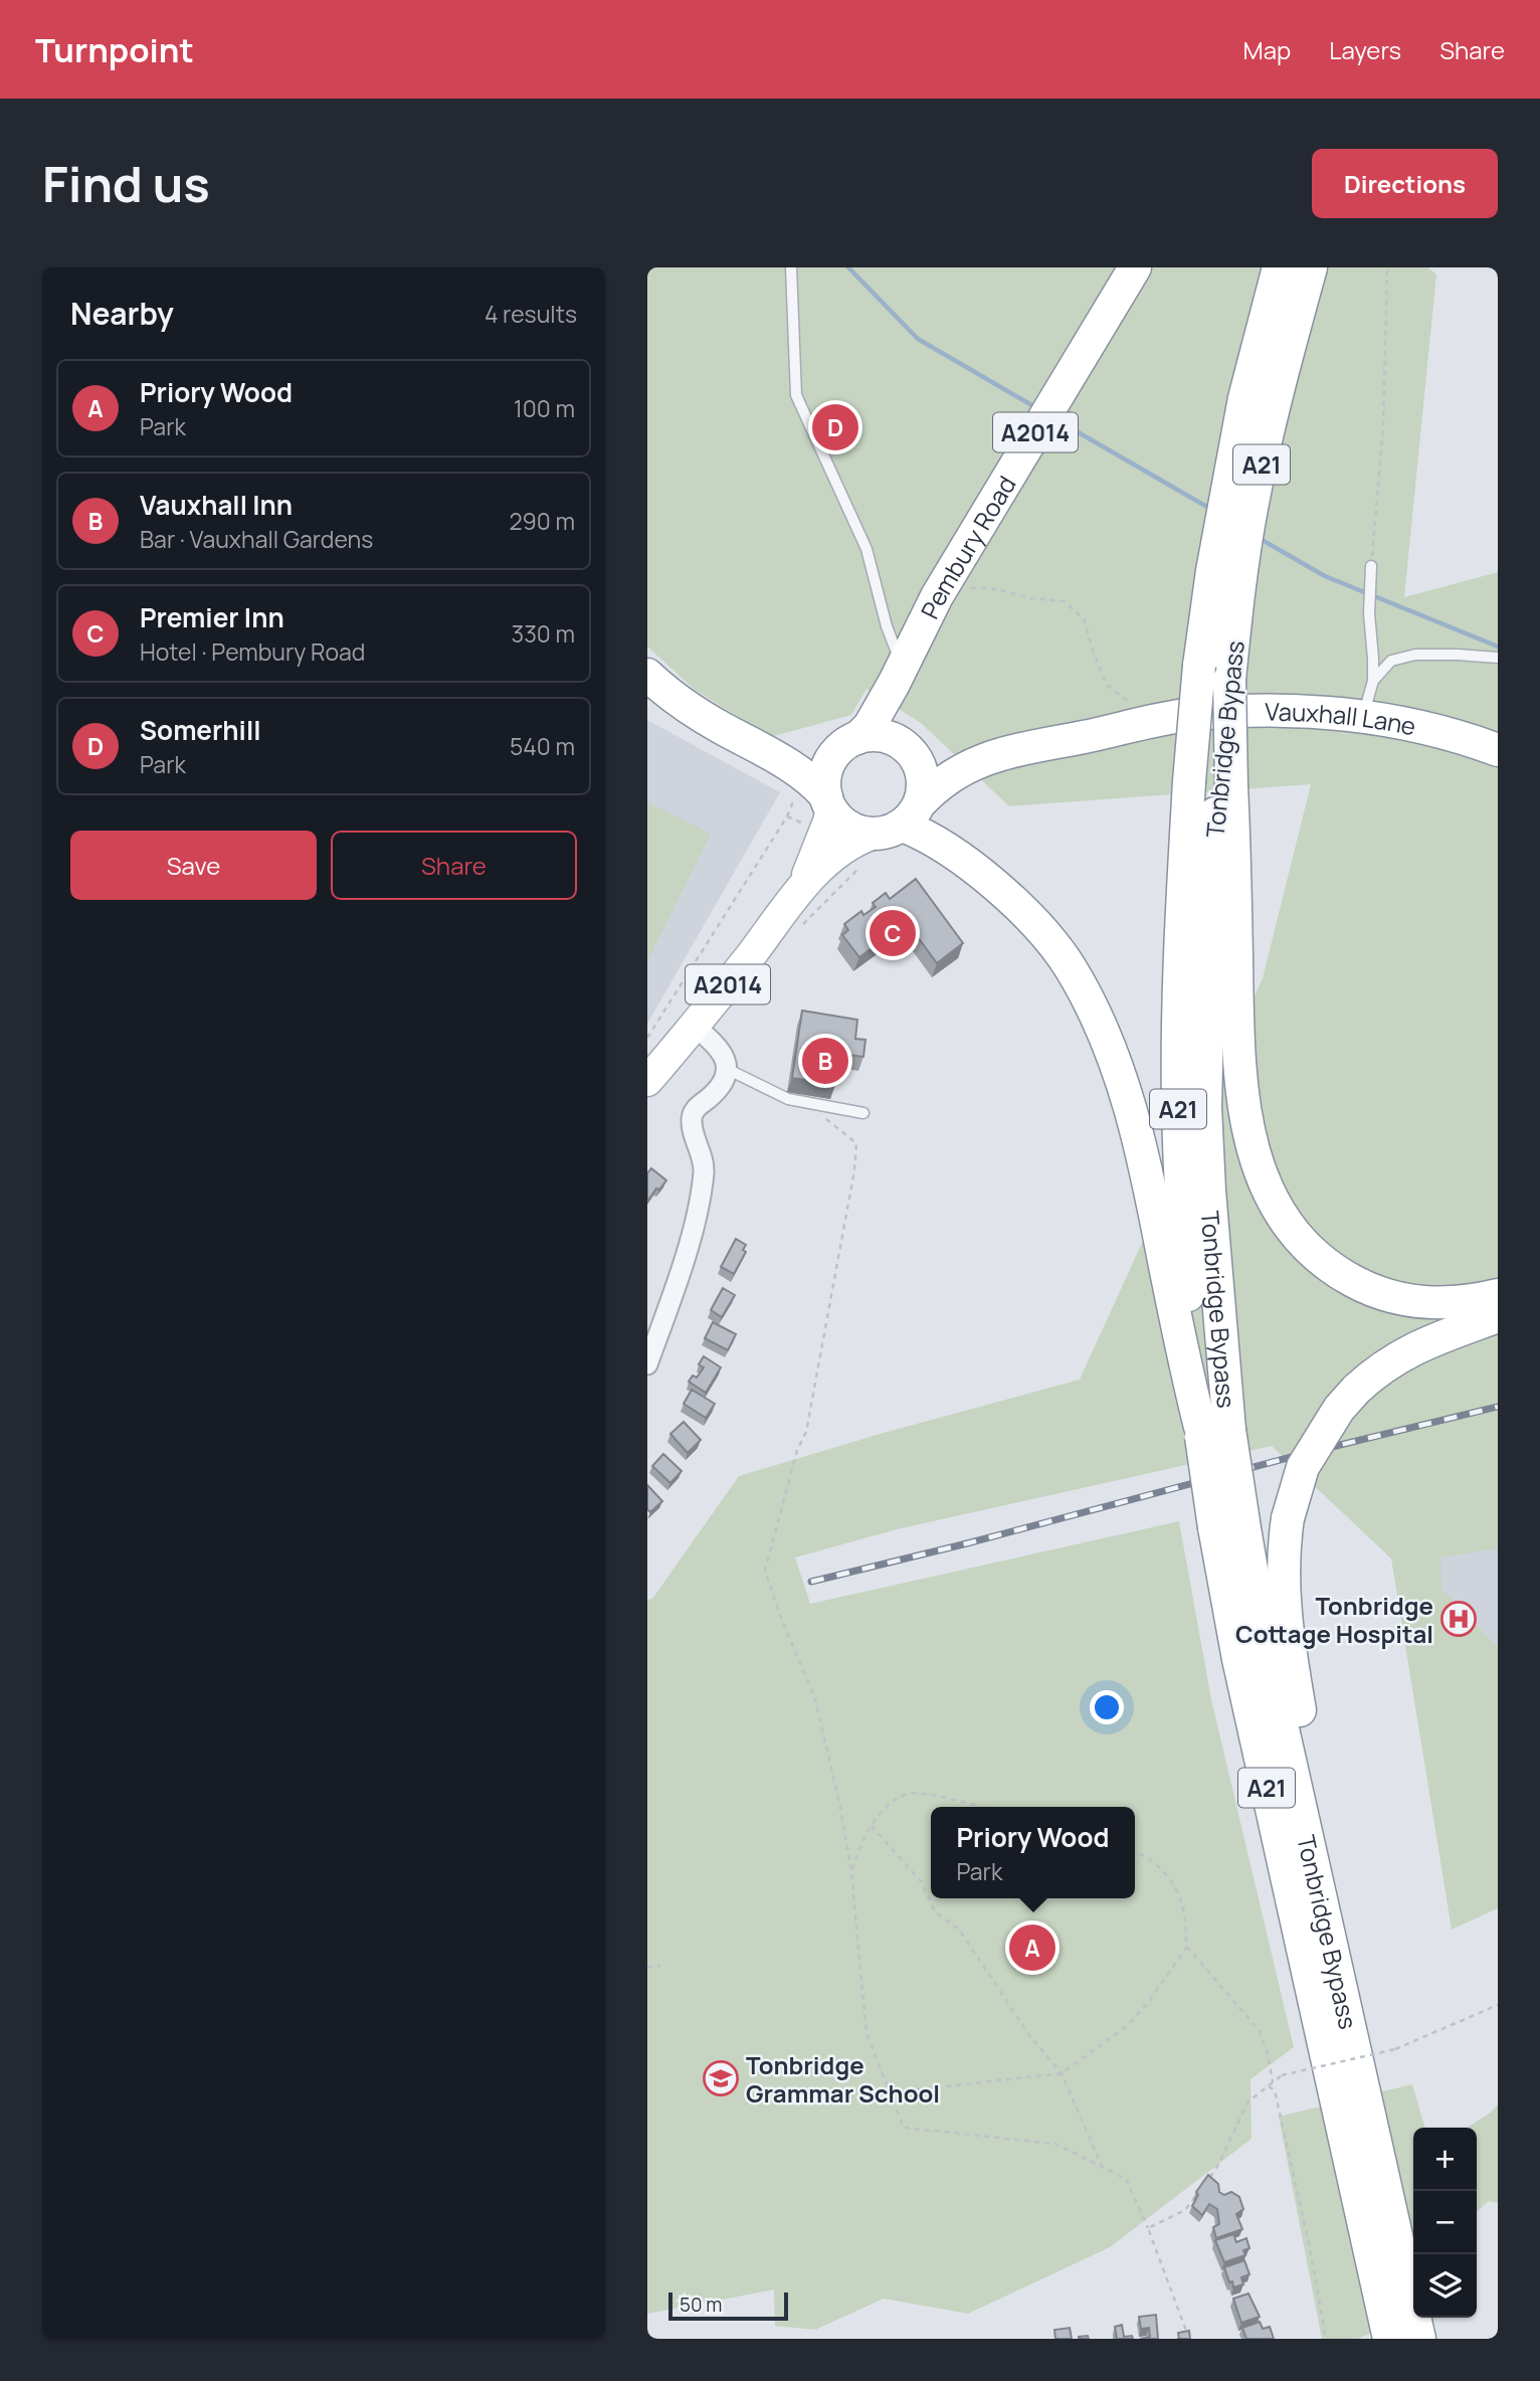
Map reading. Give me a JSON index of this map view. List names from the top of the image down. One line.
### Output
{"streets":{"highway":["A2014","A21","Pembury Road","Vauxhall Lane","Tonbridge Bypass"]},"crossings":[["A2014","Pembury Road"],["A2014","Vauxhall Lane"],["Pembury Road","Vauxhall Lane"]],"places":{"hospital":["Tonbridge Cottage Hospital"],"school or university":["Tonbridge Grammar School"]},"scale_bar":"50 m","page":{"header":"Turnpoint","nav":["Map","Layers","Share"],"buttons":["Directions",["Save","Share"]],"title":"Find us","heading":["Nearby","4 results"],"list":[{"mark":"A","name":"Priory Wood","note":"Park","value":"100 m"},{"mark":"B","name":"Vauxhall Inn","note":"Bar · Vauxhall Gardens","value":"290 m"},{"mark":"C","name":"Premier Inn","note":"Hotel · Pembury Road","value":"330 m"},{"mark":"D","name":"Somerhill","note":"Park","value":"540 m"}],"pins":["D","C","B","A"],"popup":["Priory Wood","Park"],"map_buttons":["+","−"],"scale":"50 m"}}
